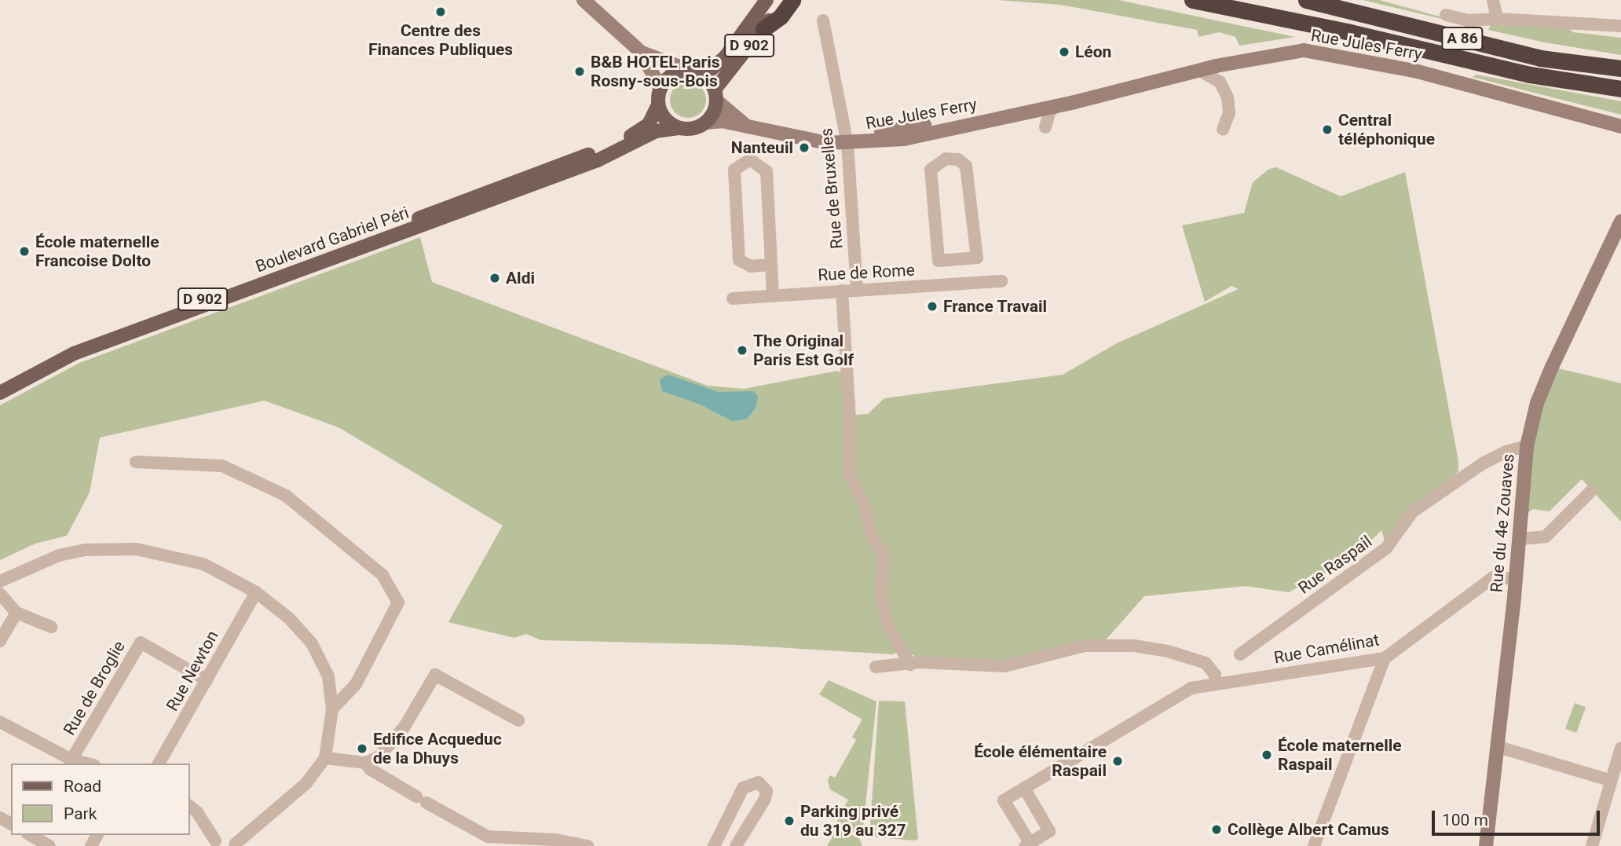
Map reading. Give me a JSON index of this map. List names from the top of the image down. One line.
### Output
{"streets":{"highway":["A 86"],"main road":["D 902","Boulevard Gabriel Péri"],"street":["Rue Jules Ferry","Rue de Bruxelles","Rue de Rome","Rue du 4e Zouaves","Rue Raspail","Rue Camélinat","Rue Newton","Rue de Broglie"]},"crossings":[["Rue Jules Ferry","D 902"],["Rue Jules Ferry","Rue de Bruxelles"],["Rue Jules Ferry","Boulevard Gabriel Péri"],["D 902","Boulevard Gabriel Péri"],["Rue de Bruxelles","Rue de Rome"],["Rue du 4e Zouaves","Rue Raspail"],["Rue du 4e Zouaves","Rue Camélinat"],["Rue Newton","Rue de Broglie"]],"places":["Centre des Finances Publiques","Léon","B&B HOTEL Paris Rosny-sous-Bois","Central téléphonique","Nanteuil","École maternelle Francoise Dolto","Aldi","France Travail","The Original Paris Est Golf","Edifice Acqueduc de la Dhuys","École maternelle Raspail","École élémentaire Raspail","Parking privé du 319 au 327","Collège Albert Camus"],"legend":["Road","Park"],"scale_bar":"100 m"}
